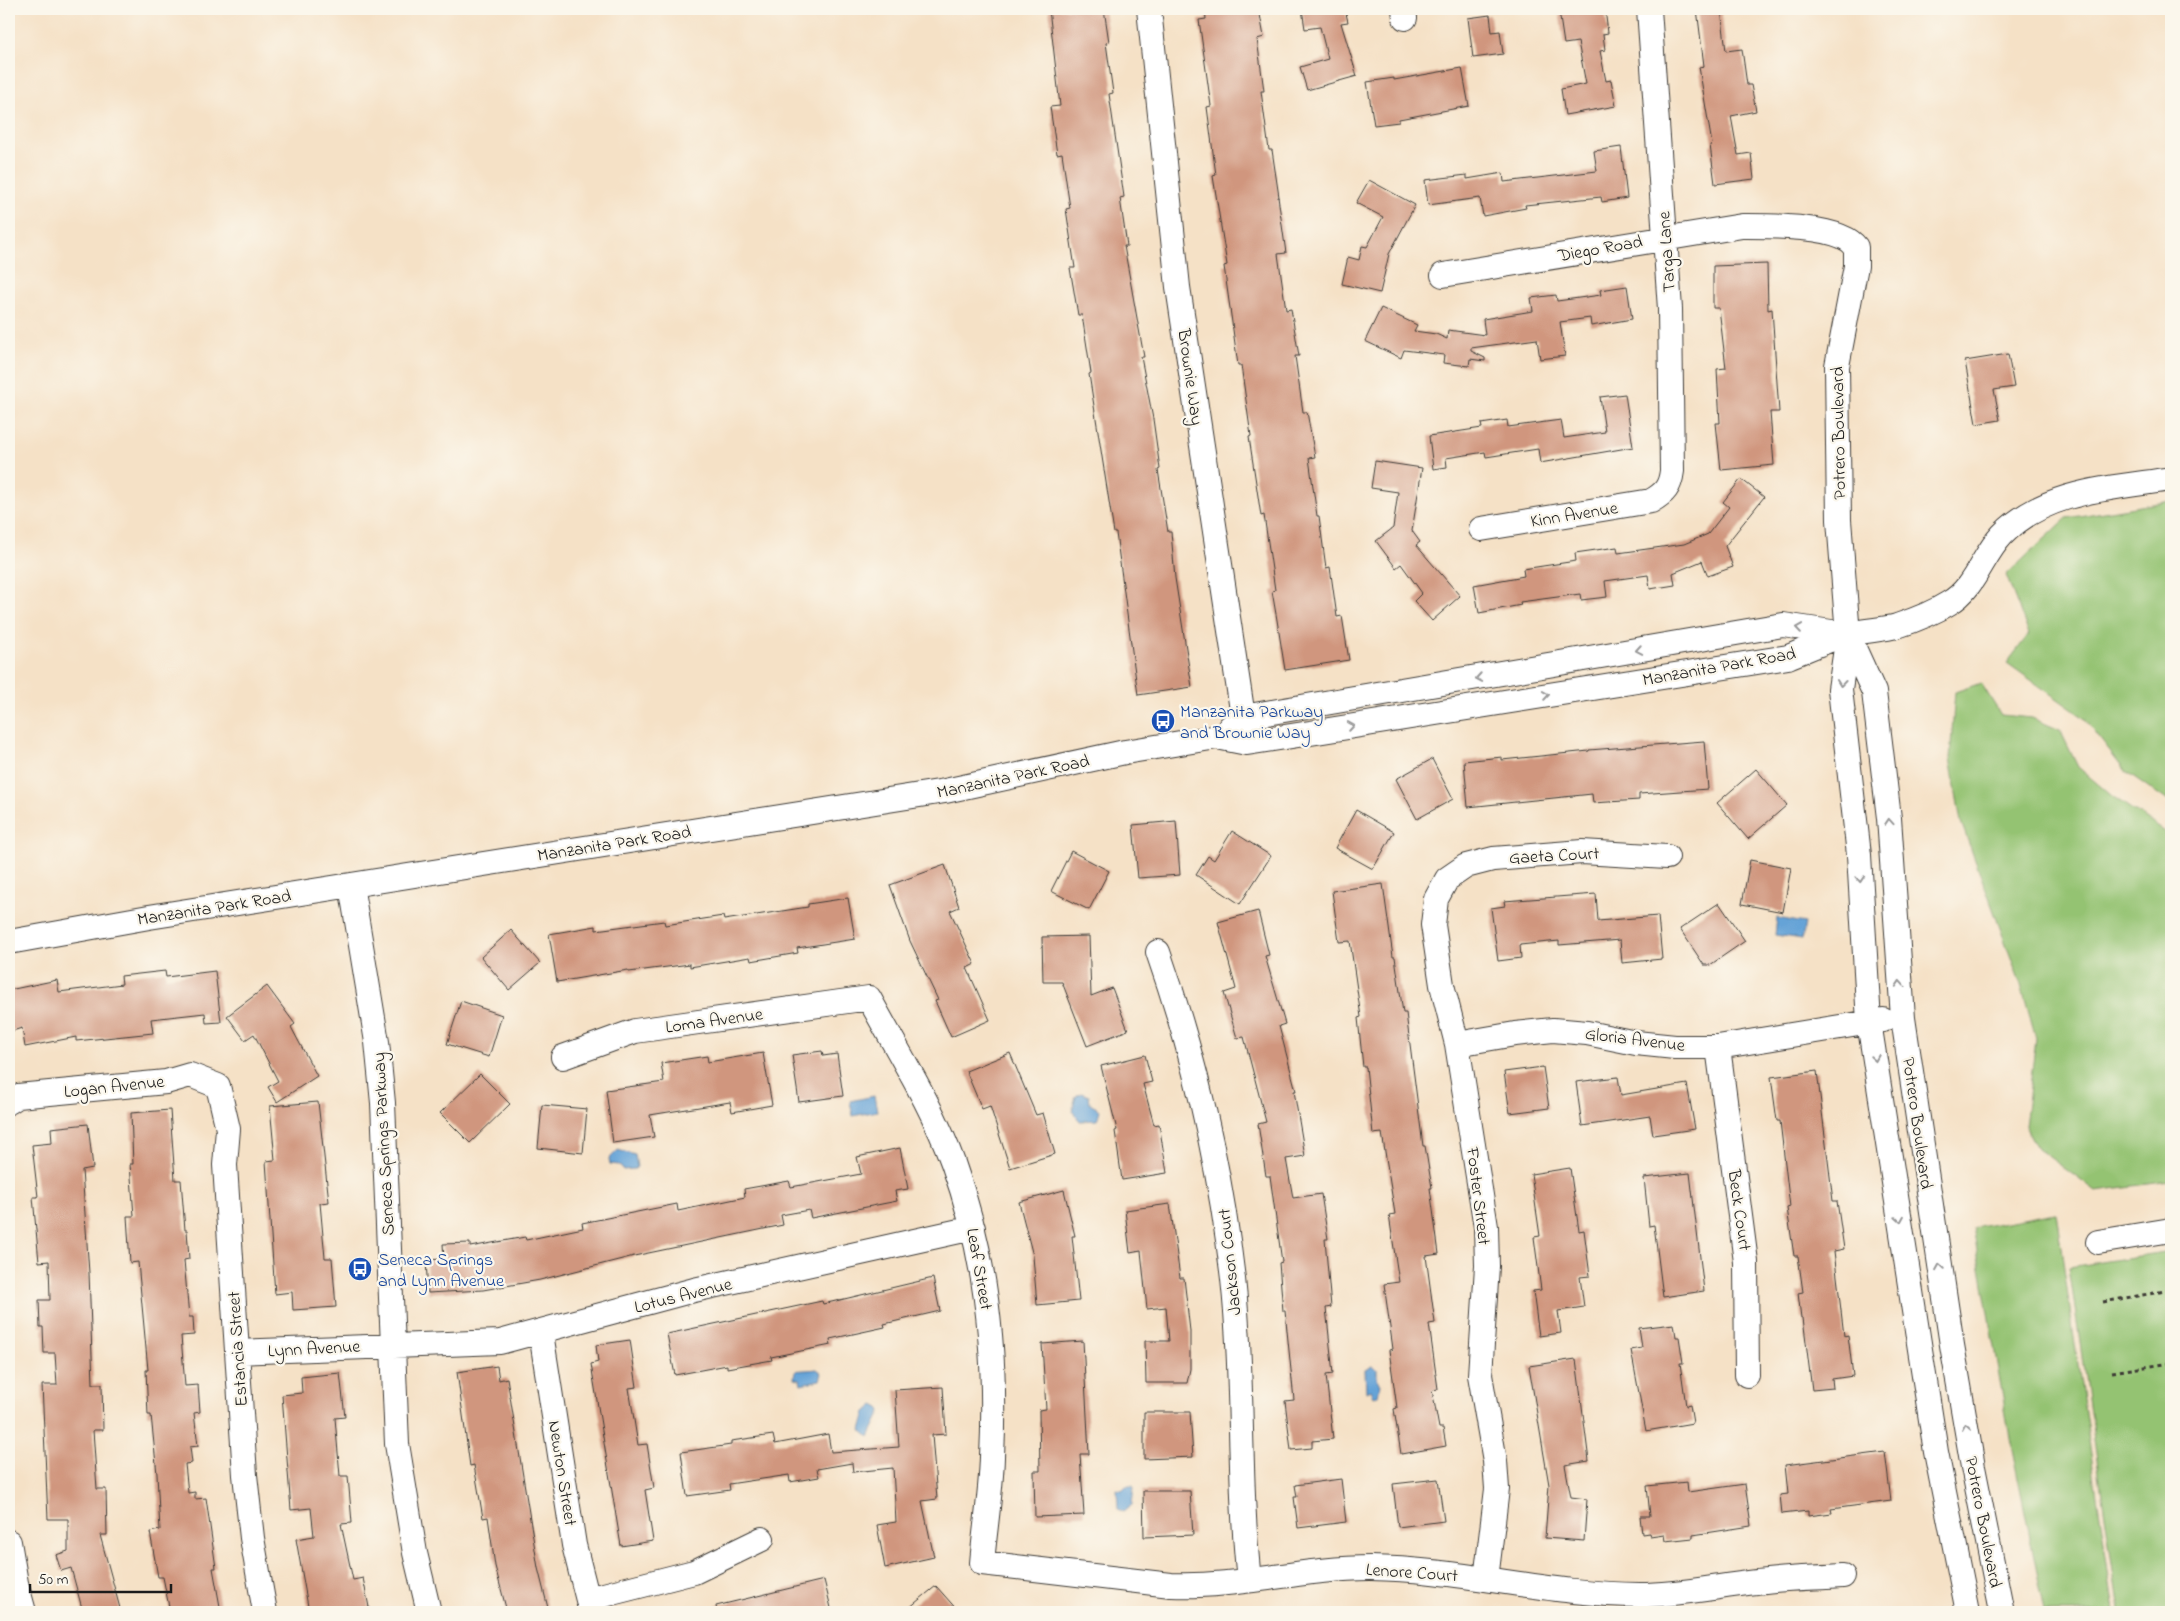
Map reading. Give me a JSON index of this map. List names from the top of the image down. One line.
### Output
{"streets":{"street":["Diego Road","Targa Lane","Brownie Way","Potrero Boulevard","Kinn Avenue","Manzanita Park Road","Gaeta Court","Loma Avenue","Gloria Avenue","Logan Avenue","Seneca Springs Parkway","Foster Street","Beck Court","Jackson Court","Leaf Street","Lotus Avenue","Lynn Avenue","Estancia Street","Newton Street","Lenore Court"]},"crossings":[["Diego Road","Targa Lane"],["Diego Road","Potrero Boulevard"],["Targa Lane","Kinn Avenue"],["Brownie Way","Manzanita Park Road"],["Potrero Boulevard","Manzanita Park Road"],["Potrero Boulevard","Gloria Avenue"],["Manzanita Park Road","Seneca Springs Parkway"],["Gaeta Court","Foster Street"],["Loma Avenue","Leaf Street"],["Gloria Avenue","Foster Street"],["Gloria Avenue","Beck Court"],["Logan Avenue","Estancia Street"],["Seneca Springs Parkway","Lotus Avenue"],["Seneca Springs Parkway","Lynn Avenue"],["Foster Street","Lenore Court"],["Jackson Court","Lenore Court"],["Leaf Street","Lotus Avenue"],["Leaf Street","Lenore Court"],["Lotus Avenue","Lynn Avenue"],["Lotus Avenue","Newton Street"],["Lynn Avenue","Estancia Street"]],"places":{"bus stop":["Manzanita Parkway and Brownie Way","Seneca Springs and Lynn Avenue"]},"scale_bar":"50 m"}
